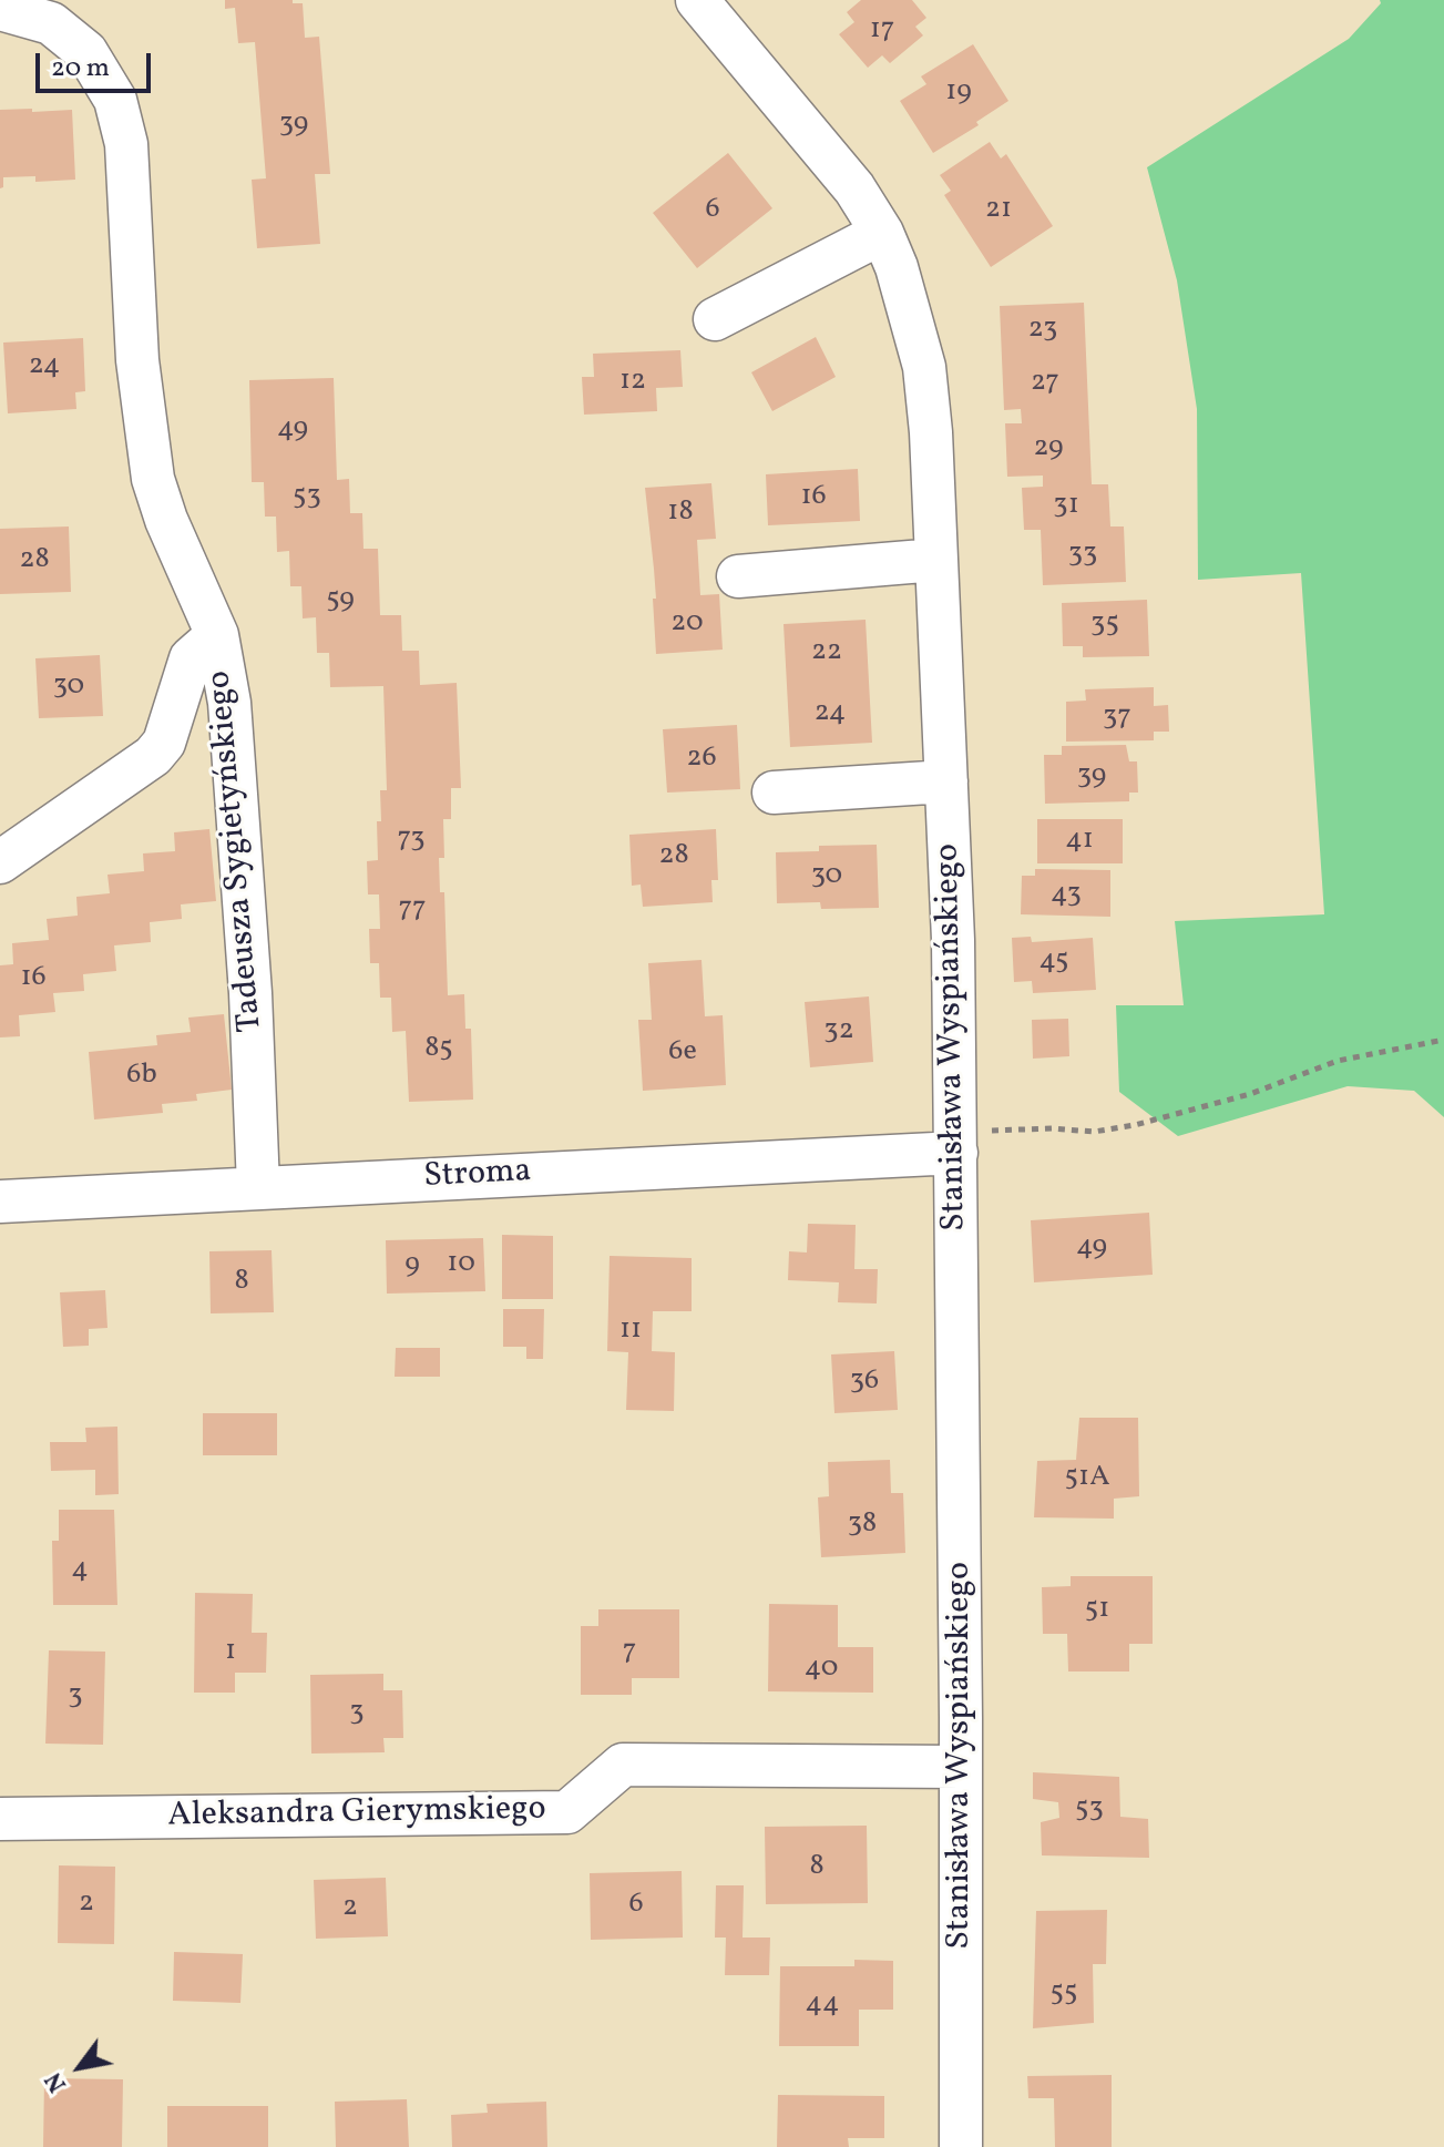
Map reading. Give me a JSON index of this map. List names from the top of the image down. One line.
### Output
{"streets":{"street":["Tadeusza Sygietyńskiego","Stanisława Wyspiańskiego","Stroma","Aleksandra Gierymskiego"]},"crossings":[["Tadeusza Sygietyńskiego","Stroma"],["Stanisława Wyspiańskiego","Stroma"],["Stanisława Wyspiańskiego","Aleksandra Gierymskiego"]],"house_numbers":["17","19","39","6","21","23","24","12","27","49","29","53","16","31","18","33","28","59","20","35","22","30","24","37","26","39","73","41","28","30","43","77","45","16","32","85","6e","6b","49","10","9","8","11","36","51A","38","4","51","1","7","40","3","3","53","8","2","6","2","55","44"],"scale_bar":"20 m","north":"bottom left"}
